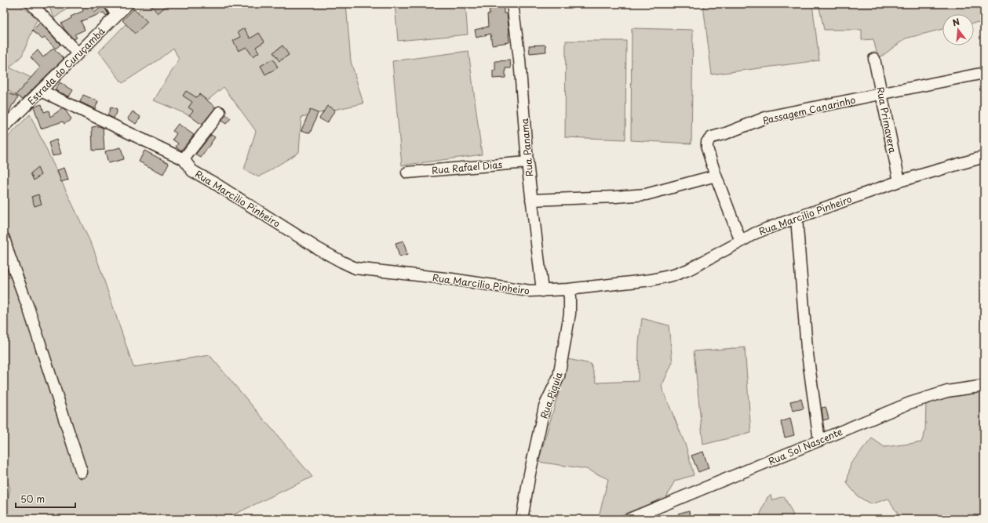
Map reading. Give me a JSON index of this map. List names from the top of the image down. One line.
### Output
{"streets":{"street":["Estrada do Curuçambá","Passagem Canarinho","Rua Primavera","Rua Panama","Rua Rafael Dias","Rua Marcilio Pinheiro","Rua Piquia","Rua Sol Nascente"]},"crossings":[["Estrada do Curuçambá","Rua Marcilio Pinheiro"],["Passagem Canarinho","Rua Primavera"],["Passagem Canarinho","Rua Marcilio Pinheiro"],["Rua Primavera","Rua Marcilio Pinheiro"],["Rua Panama","Rua Rafael Dias"],["Rua Panama","Rua Marcilio Pinheiro"],["Rua Marcilio Pinheiro","Rua Piquia"]],"scale_bar":"50 m","north":"top"}
